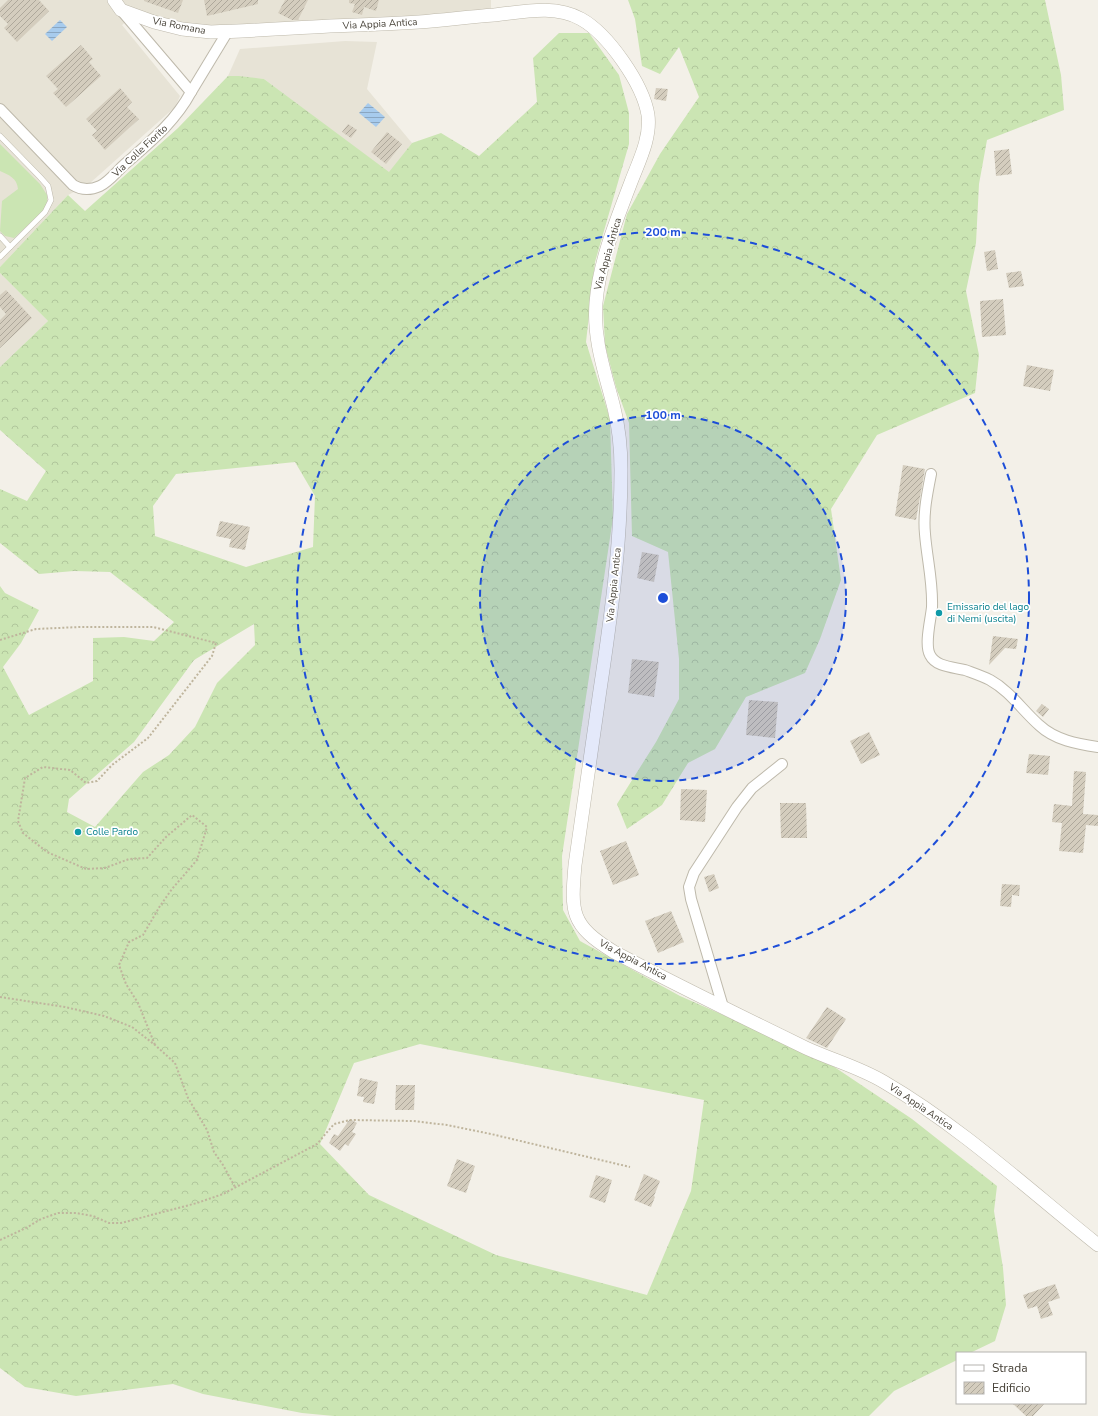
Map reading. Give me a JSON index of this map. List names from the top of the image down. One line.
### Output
{"streets":{"street":["Via Appia Antica","Via Romana","Via Colle Fiorito"]},"crossings":[["Via Appia Antica","Via Romana"],["Via Appia Antica","Via Colle Fiorito"],["Via Romana","Via Colle Fiorito"]],"places":["Emissario del lago di Nemi (uscita)","Colle Pardo"],"legend":["Strada","Edificio"],"rings":["200 m","100 m"]}
